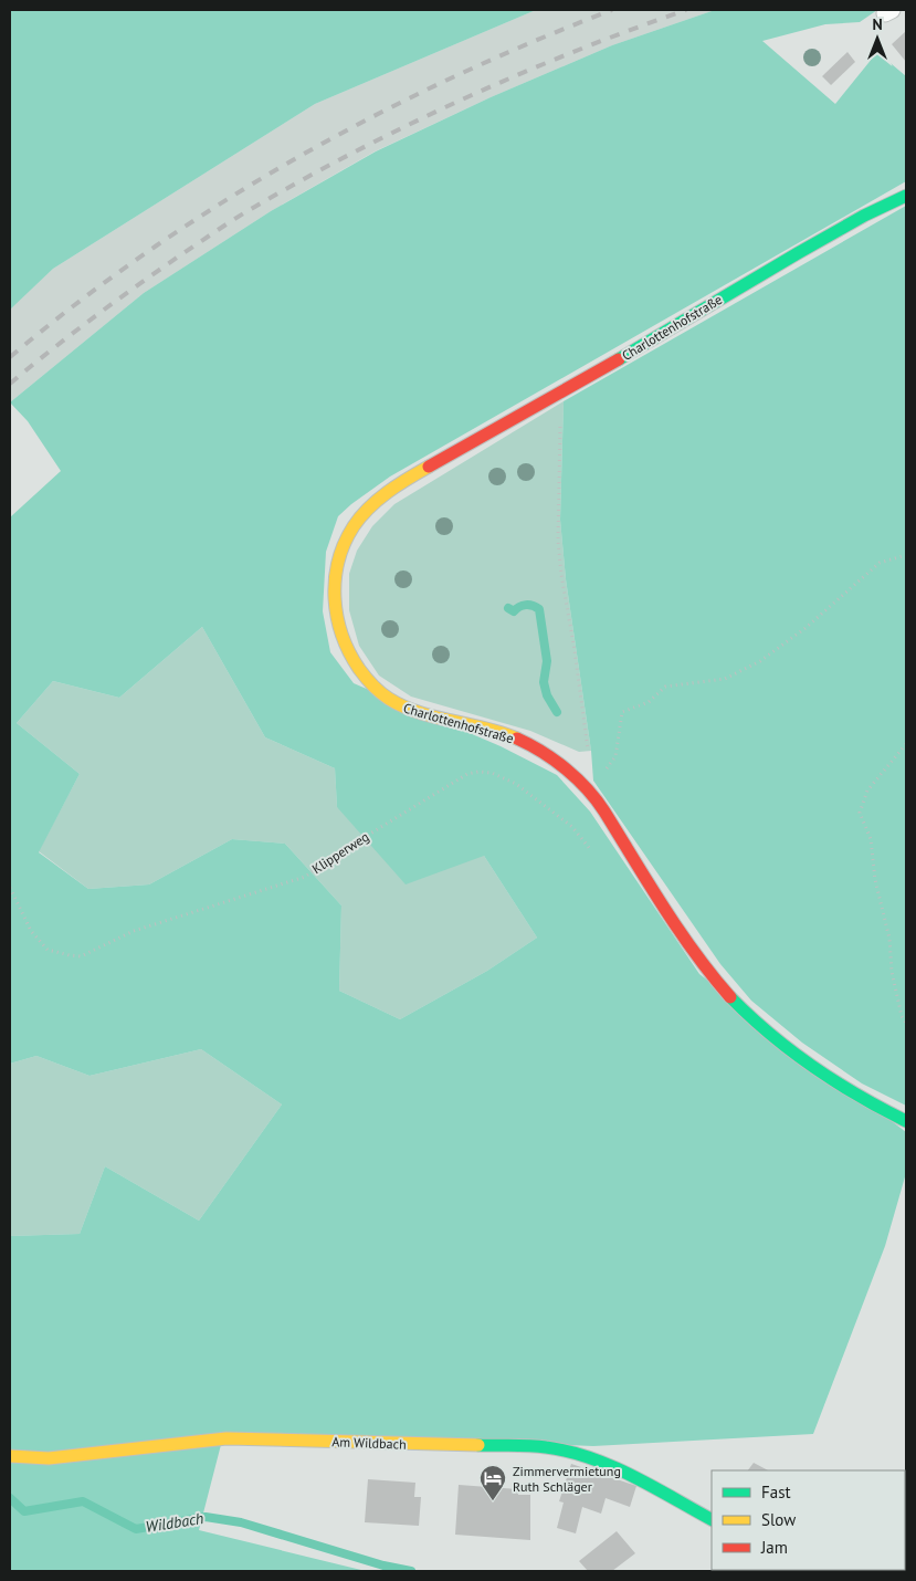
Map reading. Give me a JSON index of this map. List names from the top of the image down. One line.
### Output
{"streets":{"main road":["Charlottenhofstraße","Am Wildbach"],"path":["Klipperweg"]},"water":["Wildbach"],"places":{"hotel":["Zimmervermietung Ruth Schläger"]},"legend":["Fast","Slow","Jam"],"north":"top"}
